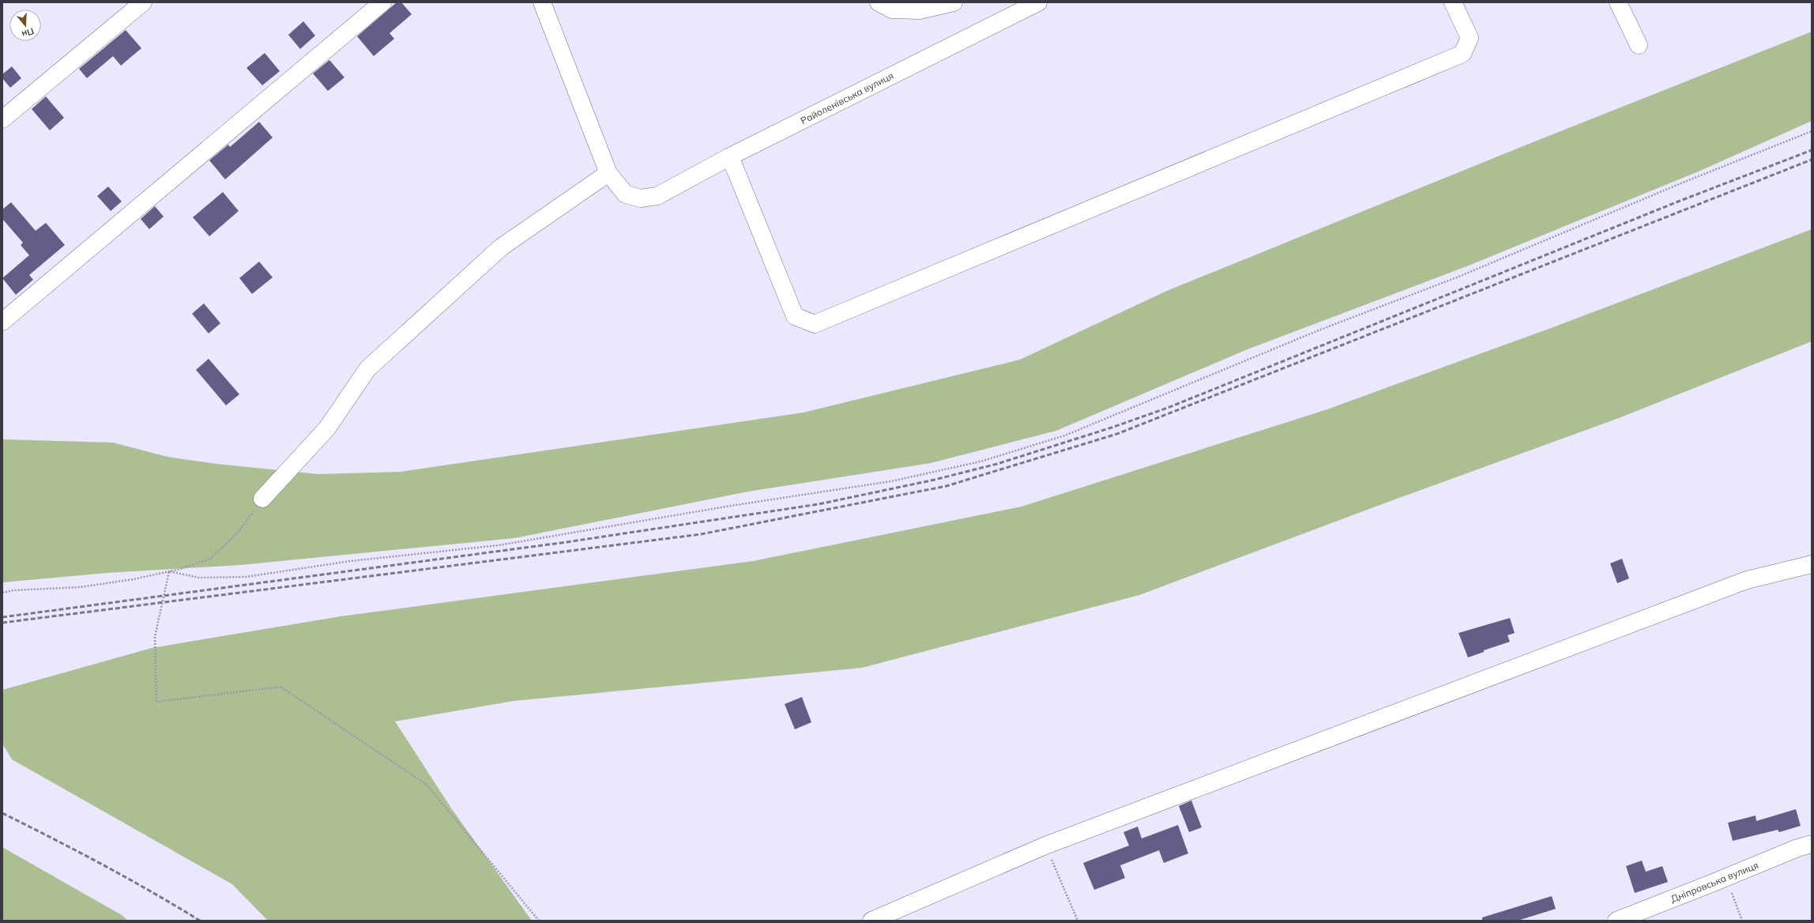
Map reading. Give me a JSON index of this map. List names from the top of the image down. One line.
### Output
{"streets":{"street":["Райоленівська вулиця","Дніпровська вулиця"]},"north":"bottom"}
